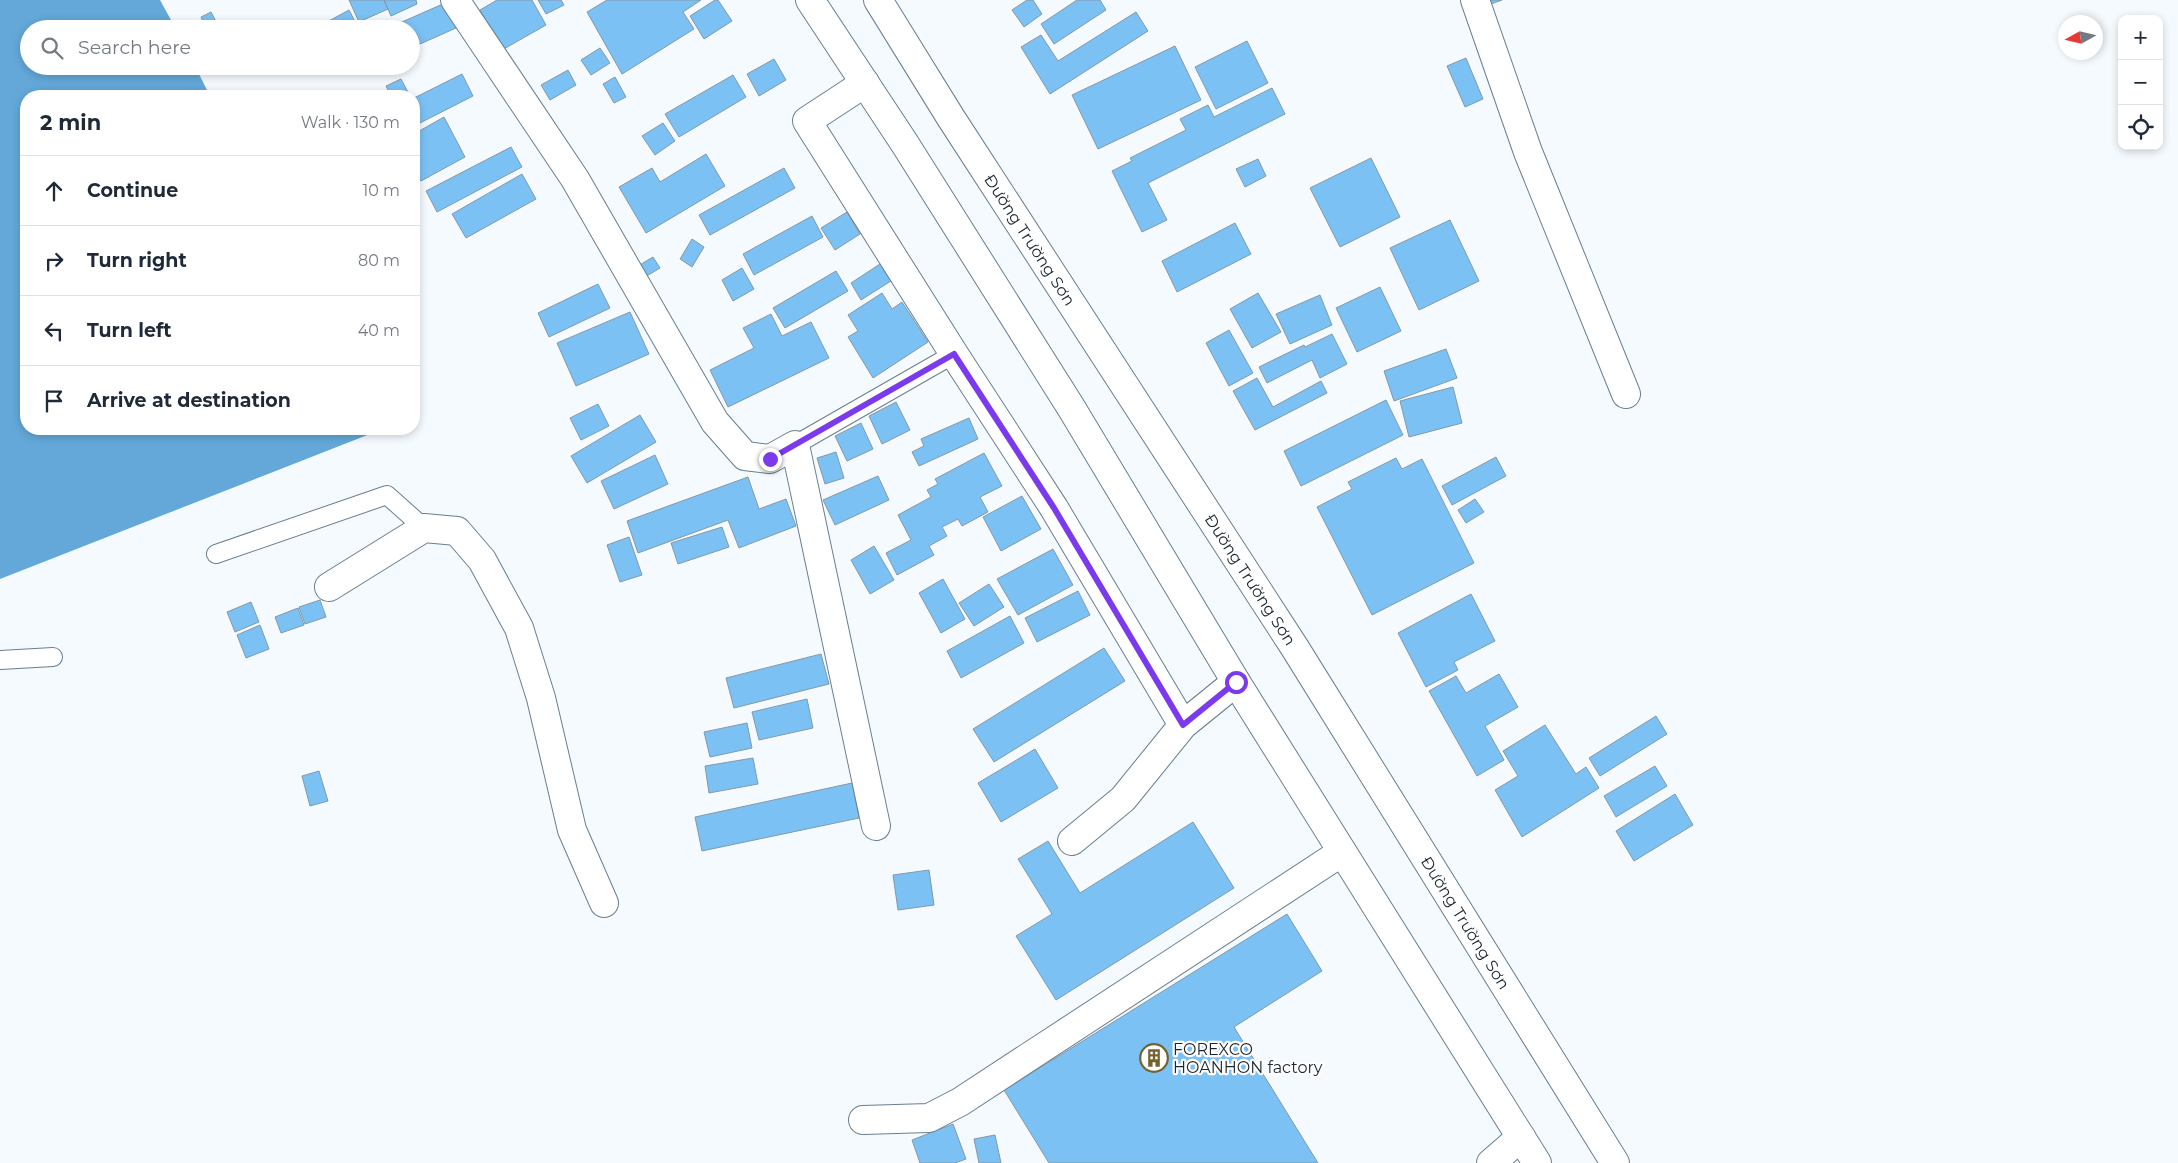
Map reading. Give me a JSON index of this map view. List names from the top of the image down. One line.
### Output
{"streets":{"main road":["Đường Trường Sơn"]},"places":{"building":["FOREXCO HOANHON factory"]},"north":"left","page":{"map_buttons":["+","−"],"search":"Search here","heading":["2 min","Walk · 130 m"],"list":[["Continue","10 m"],["Turn right","80 m"],["Turn left","40 m"],"Arrive at destination"]}}
